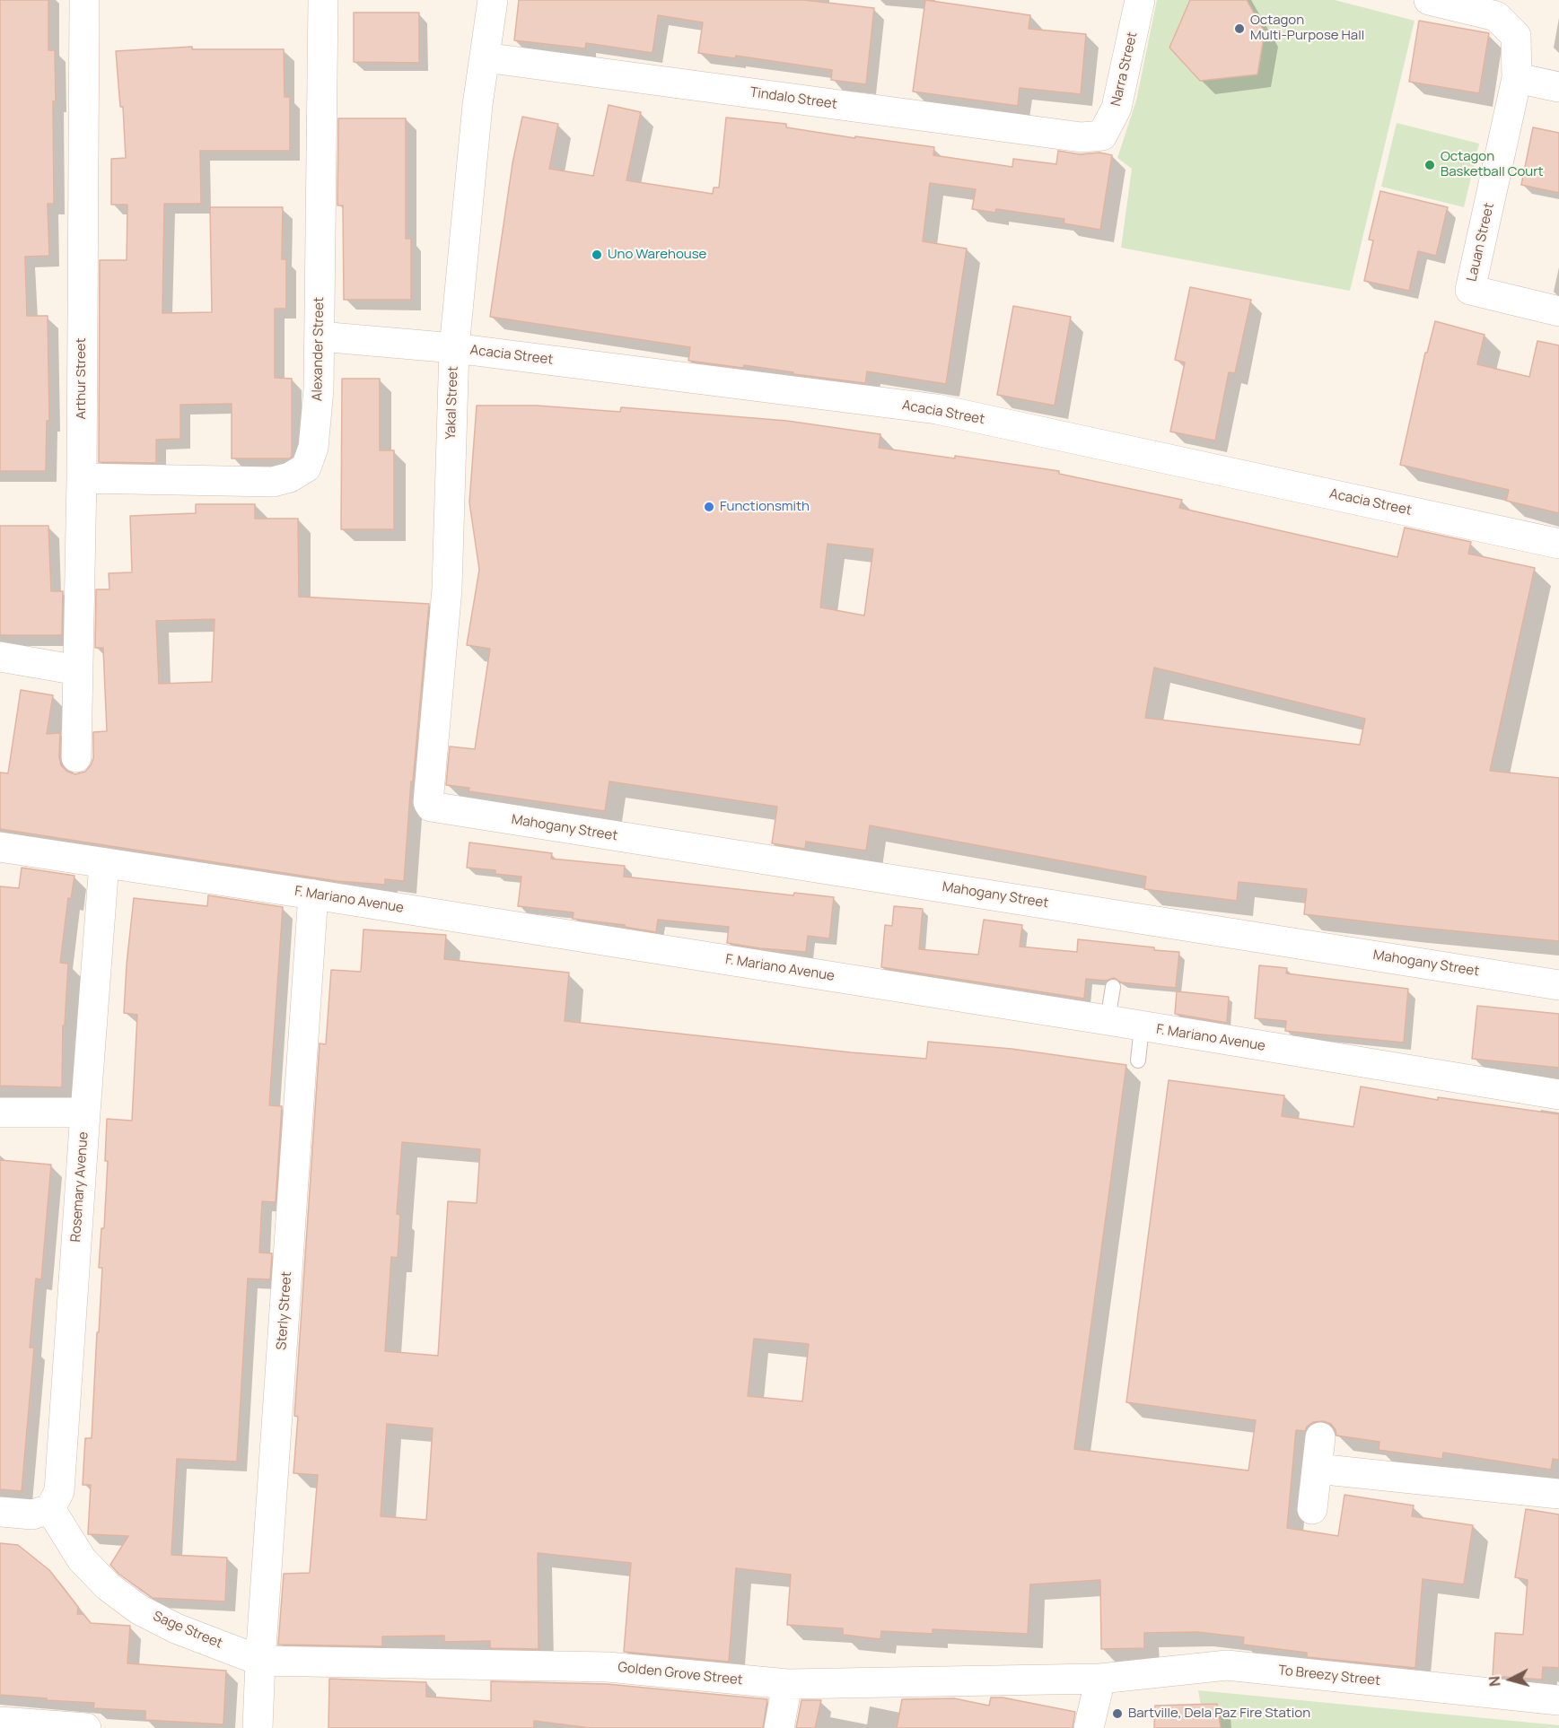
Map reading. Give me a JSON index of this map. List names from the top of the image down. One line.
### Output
{"streets":{"street":["Narra Street","Tindalo Street","Lauan Street","Alexander Street","Acacia Street","Arthur Street","Yakal Street","Mahogany Street","F. Mariano Avenue","Rosemary Avenue","Sterly Street","Sage Street","Golden Grove Street","To Breezy Street"]},"crossings":[["Narra Street","Tindalo Street"],["Tindalo Street","Yakal Street"],["Alexander Street","Acacia Street"],["Alexander Street","Arthur Street"],["Acacia Street","Yakal Street"],["Yakal Street","Mahogany Street"],["F. Mariano Avenue","Rosemary Avenue"],["F. Mariano Avenue","Sterly Street"],["Rosemary Avenue","Sage Street"],["Sterly Street","Sage Street"],["Sterly Street","Golden Grove Street"],["Sage Street","Golden Grove Street"],["Golden Grove Street","To Breezy Street"]],"places":["Octagon Multi-Purpose Hall","Octagon Basketball Court","Uno Warehouse","Functionsmith","Bartville, Dela Paz Fire Station"],"north":"left"}
